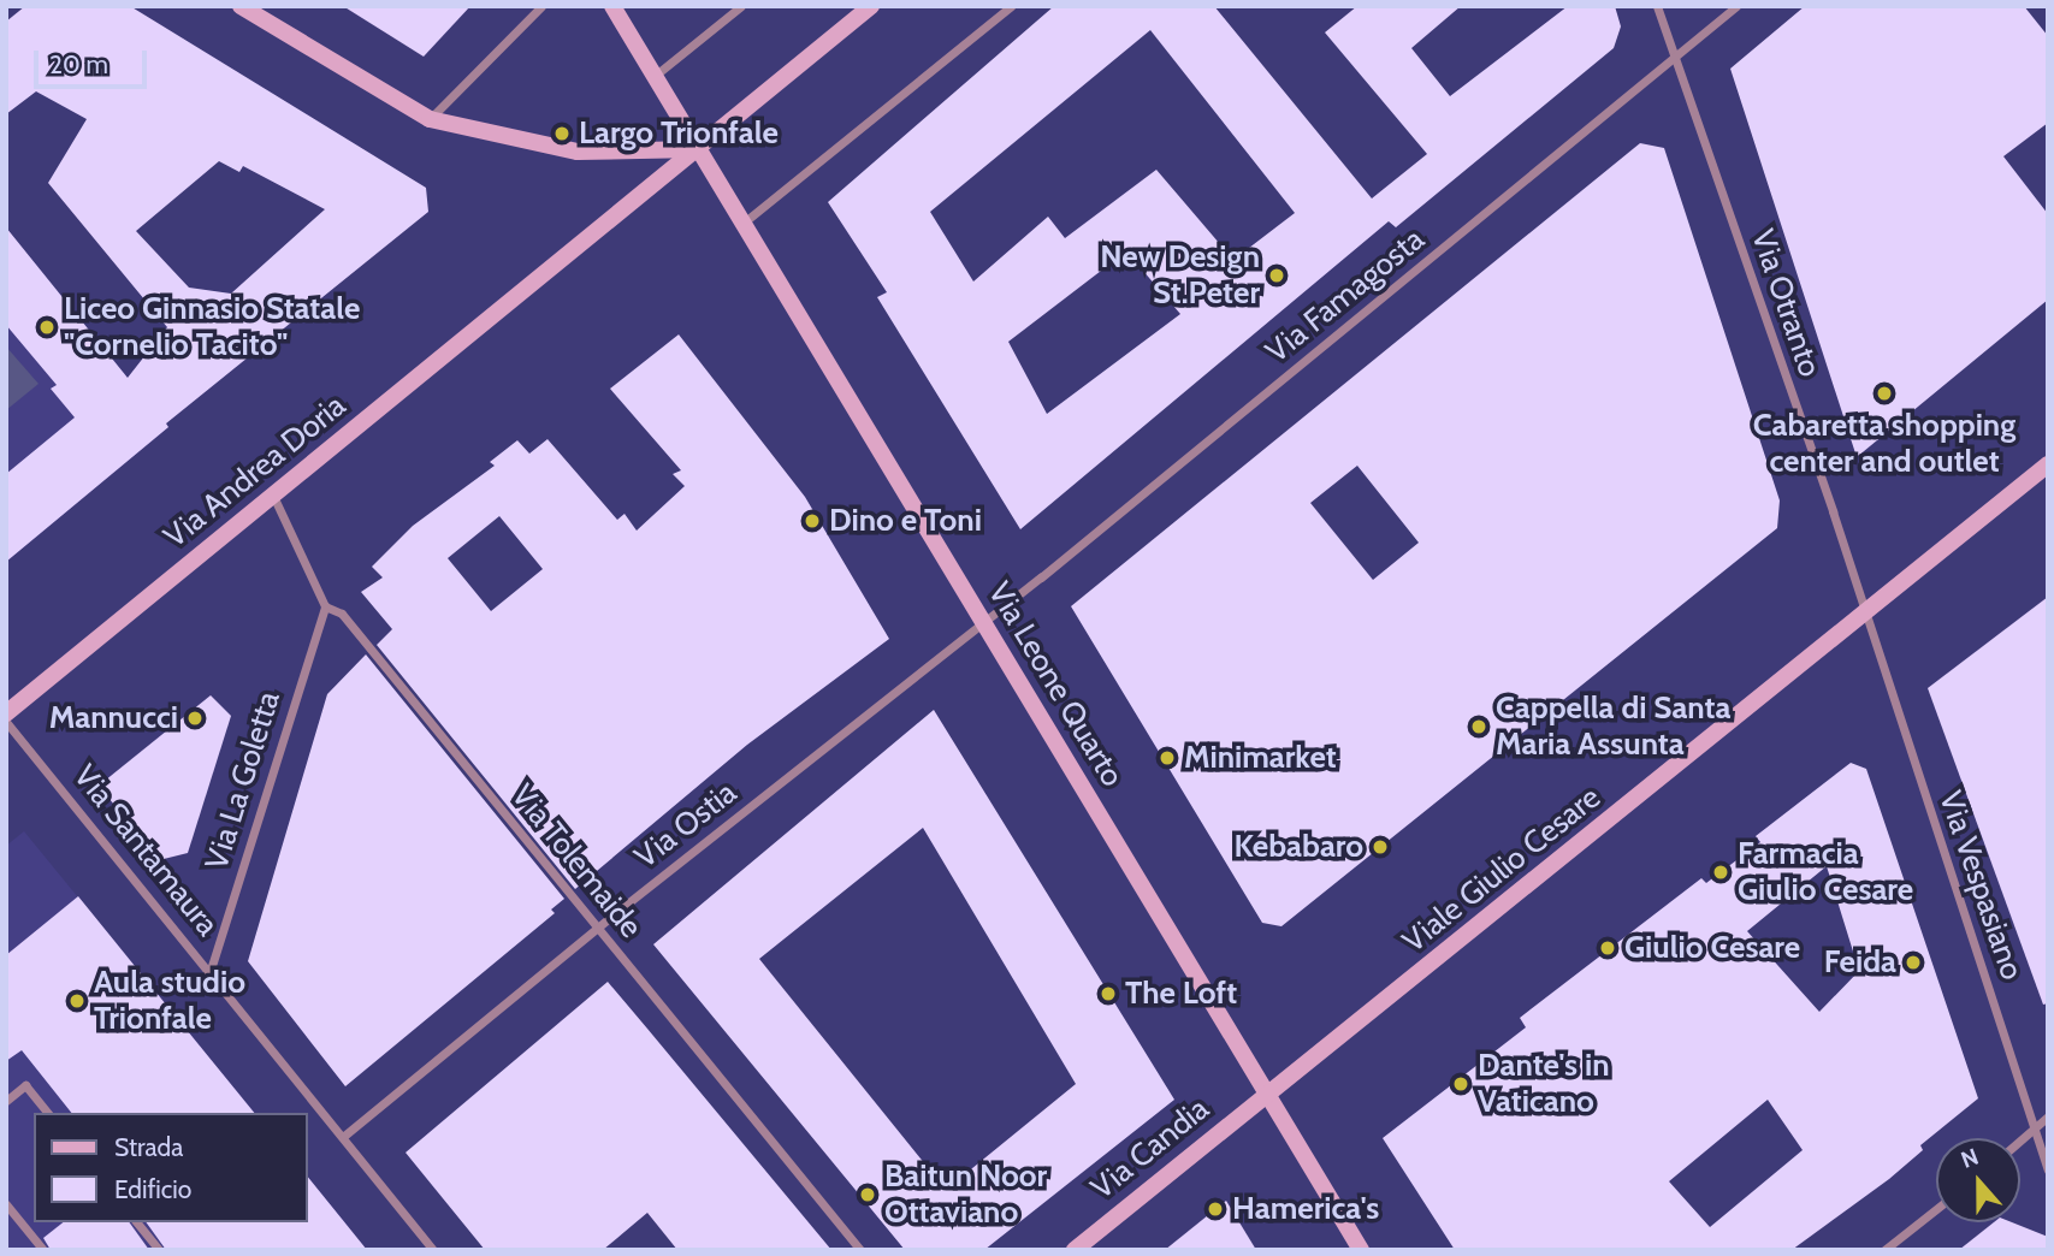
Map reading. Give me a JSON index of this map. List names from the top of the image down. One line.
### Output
{"streets":{"main road":["Via Andrea Doria","Via Leone Quarto","Viale Giulio Cesare","Via Candia"],"street":["Via Famagosta","Via Otranto","Via La Goletta","Via Ostia","Via Santamaura","Via Tolemaide","Via Vespasiano"]},"crossings":[["Via Famagosta","Via Otranto"],["Via Famagosta","Via Leone Quarto"],["Via Famagosta","Via Ostia"],["Via Otranto","Viale Giulio Cesare"],["Via Otranto","Via Vespasiano"],["Via Andrea Doria","Via Leone Quarto"],["Via Andrea Doria","Via Tolemaide"],["Via Leone Quarto","Via Ostia"],["Via Leone Quarto","Viale Giulio Cesare"],["Via Leone Quarto","Via Candia"],["Via La Goletta","Via Santamaura"],["Via La Goletta","Via Tolemaide"],["Via Ostia","Via Santamaura"],["Via Ostia","Via Tolemaide"],["Viale Giulio Cesare","Via Vespasiano"],["Viale Giulio Cesare","Via Candia"]],"places":["Largo Trionfale","New Design St.Peter","Liceo Ginnasio Statale \"Cornelio Tacito\"","Cabaretta shopping center and outlet","Dino e Toni","Mannucci","Cappella di Santa Maria Assunta","Minimarket","Kebabaro","Farmacia Giulio Cesare","Giulio Cesare","Feida","The Loft","Aula studio Trionfale","Dante's in Vaticano","Baitun Noor Ottaviano","Hamerica's"],"legend":["Strada","Edificio"],"scale_bar":"20 m","north":"top"}
